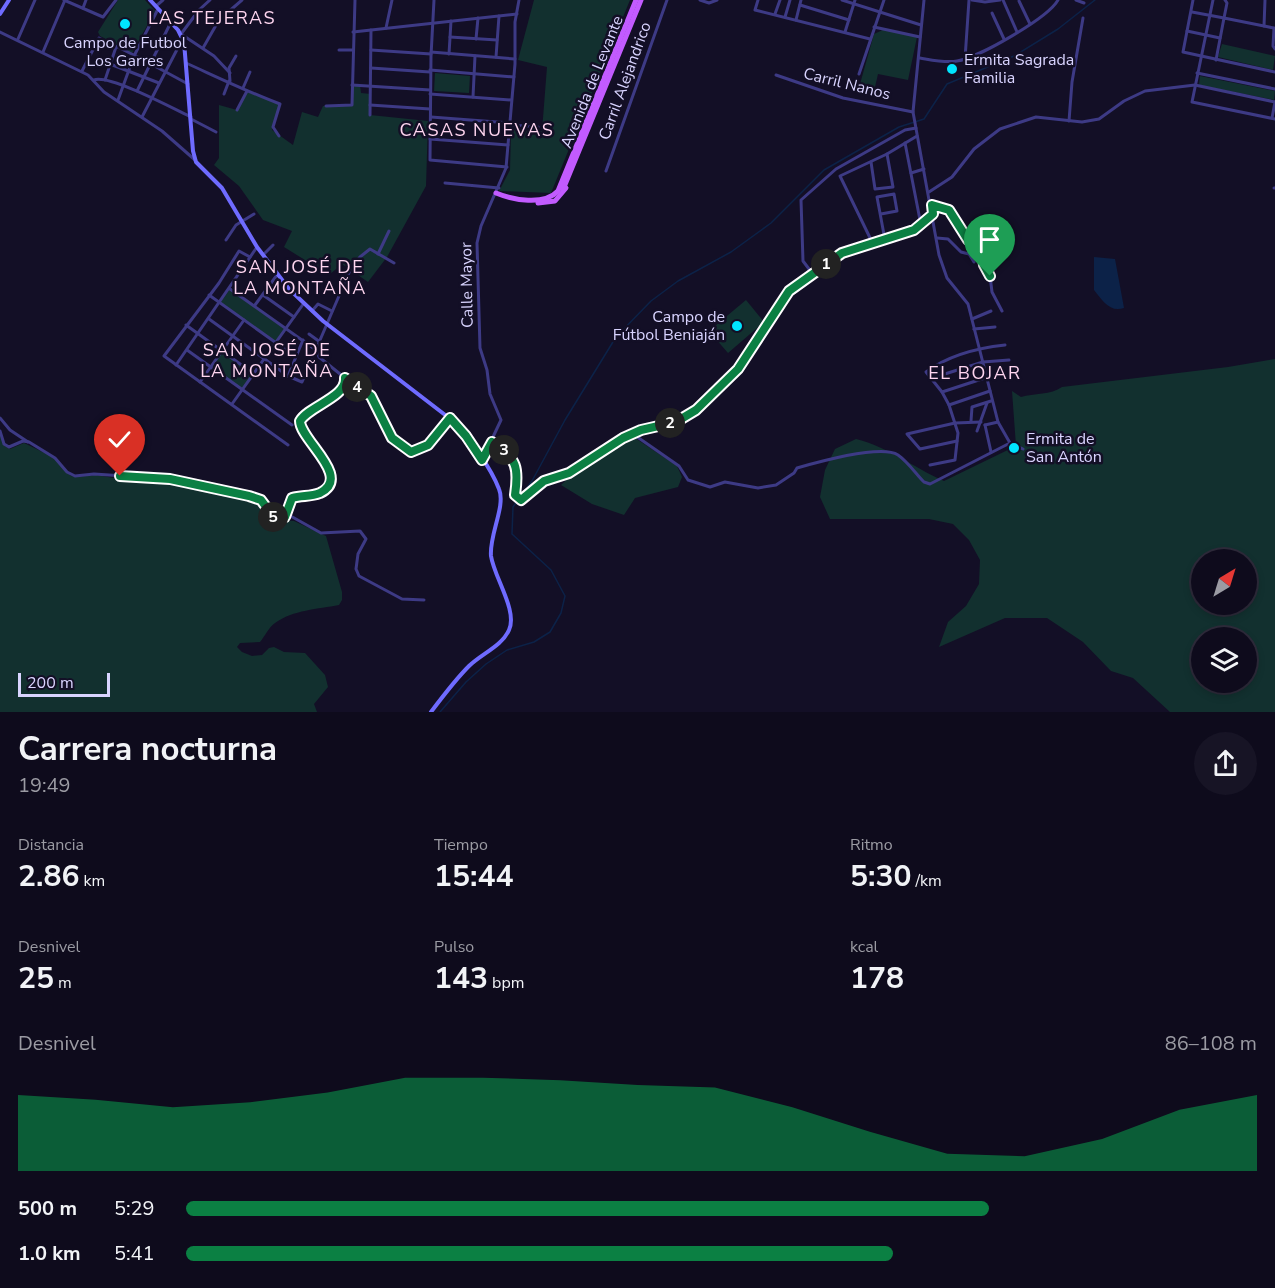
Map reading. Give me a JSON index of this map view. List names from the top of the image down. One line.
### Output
{"streets":{"main road":["Avenida de Levante"],"street":["Carril Alejandrico","Carril Nanos","Calle Mayor"]},"crossings":[["Avenida de Levante","Calle Mayor"]],"districts":["LAS TEJERAS","CASAS NUEVAS","SAN JOSÉ DE LA MONTAÑA","SAN JOSÉ DE LA MONTAÑA","EL BOJAR"],"places":["Campo de Futbol Los Garres","Ermita Sagrada Familia","Campo de Fútbol Beniaján","Ermita de San Antón"],"scale_bar":"200 m","north":"top right","page":{"pins":["1","4","2","3","5"],"scale":"200 m","heading":["Carrera nocturna","19:49"],"stats":[["Distancia","2.86 km"],["Tiempo","15:44"],["Ritmo","5:30 /km"],["Desnivel","25 m"],["Pulso","143 bpm"],["kcal","178"]],"chart":["Desnivel","86–108 m"],"list":[{"name":"500 m","note":"5:29"},{"name":"1.0 km","note":"5:41"}]}}
